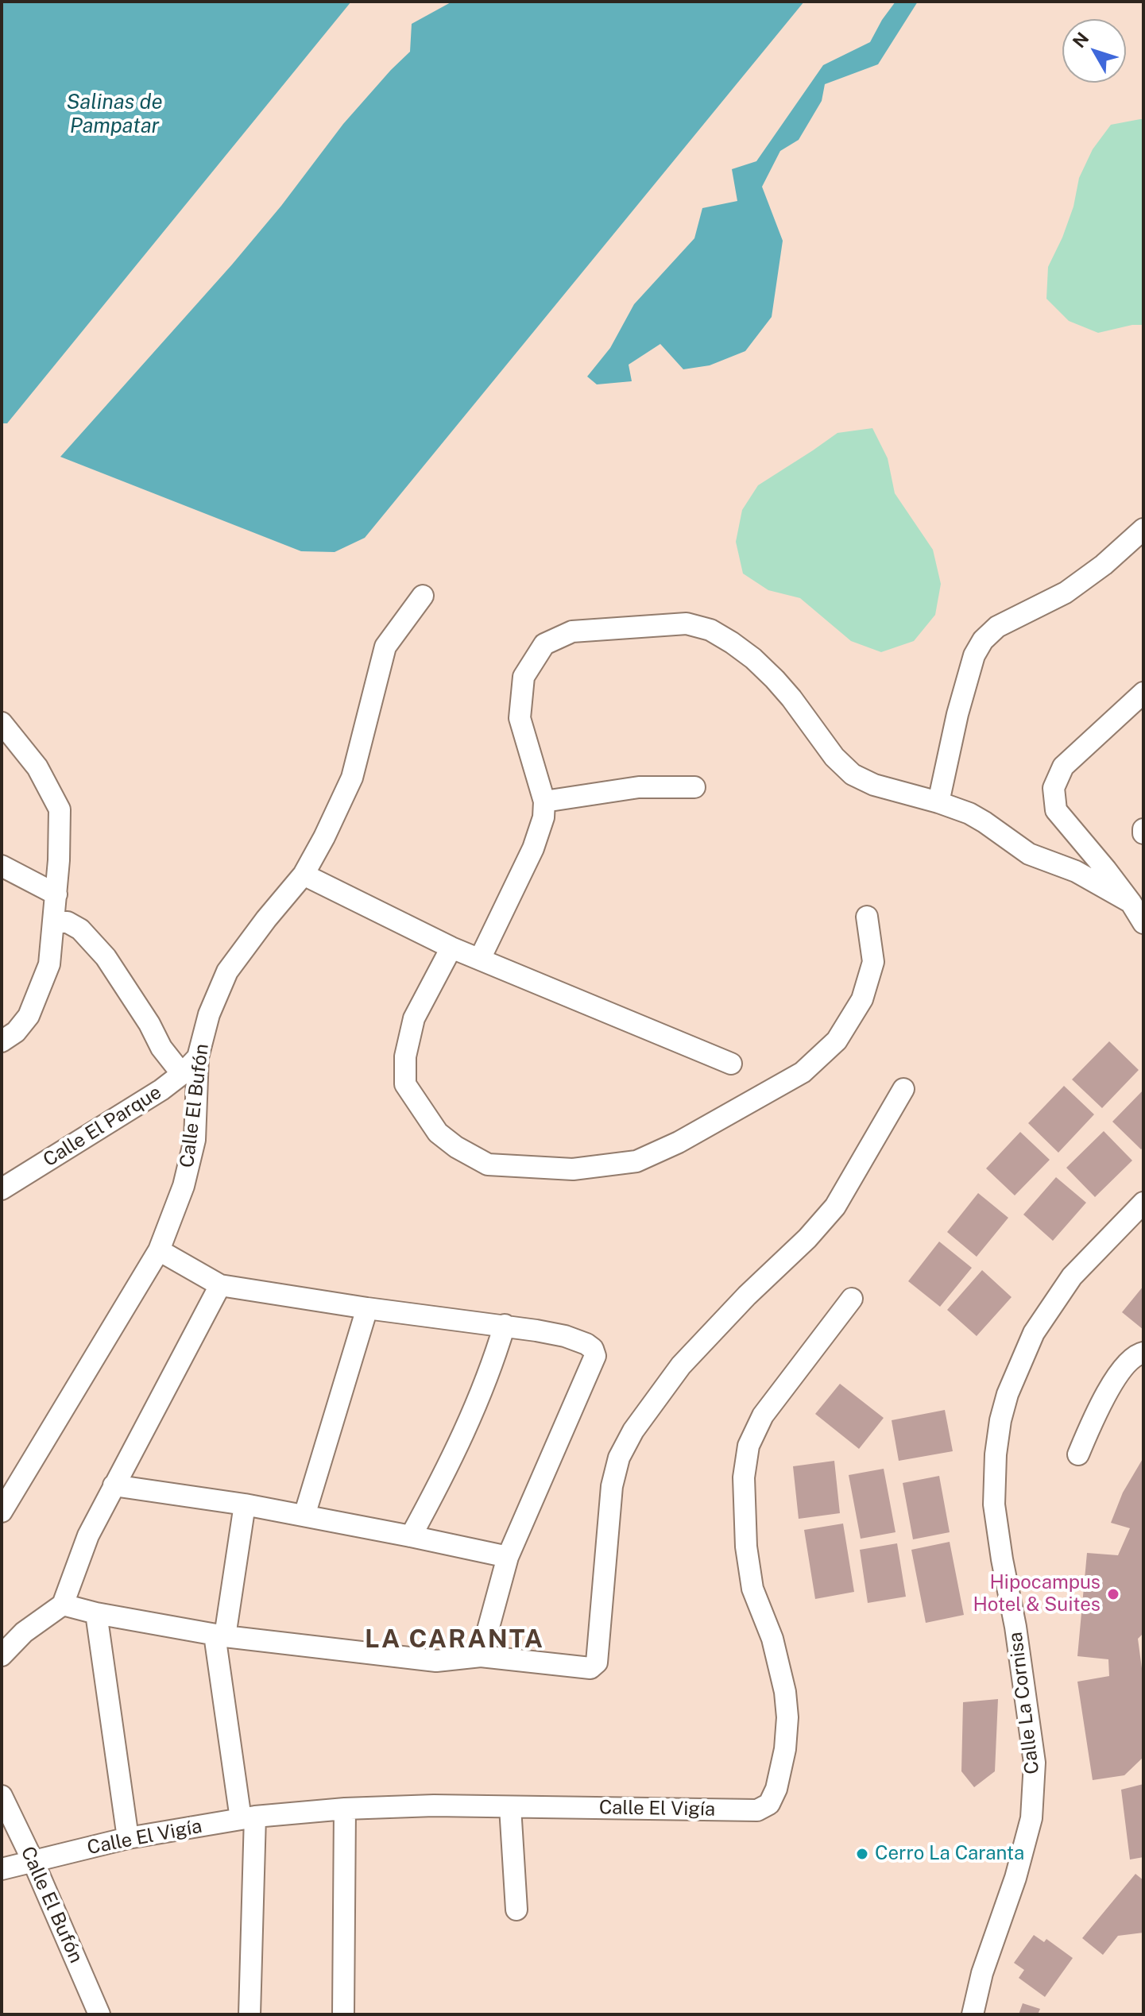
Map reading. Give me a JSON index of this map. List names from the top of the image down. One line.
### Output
{"streets":{"street":["Calle El Bufón","Calle El Parque","Calle La Cornisa","Calle El Vigía"]},"crossings":[["Calle El Bufón","Calle El Parque"],["Calle El Bufón","Calle El Vigía"]],"districts":["LA CARANTA"],"water":["Salinas de Pampatar"],"places":["Hipocampus Hotel & Suites","Cerro La Caranta"],"north":"top left"}
